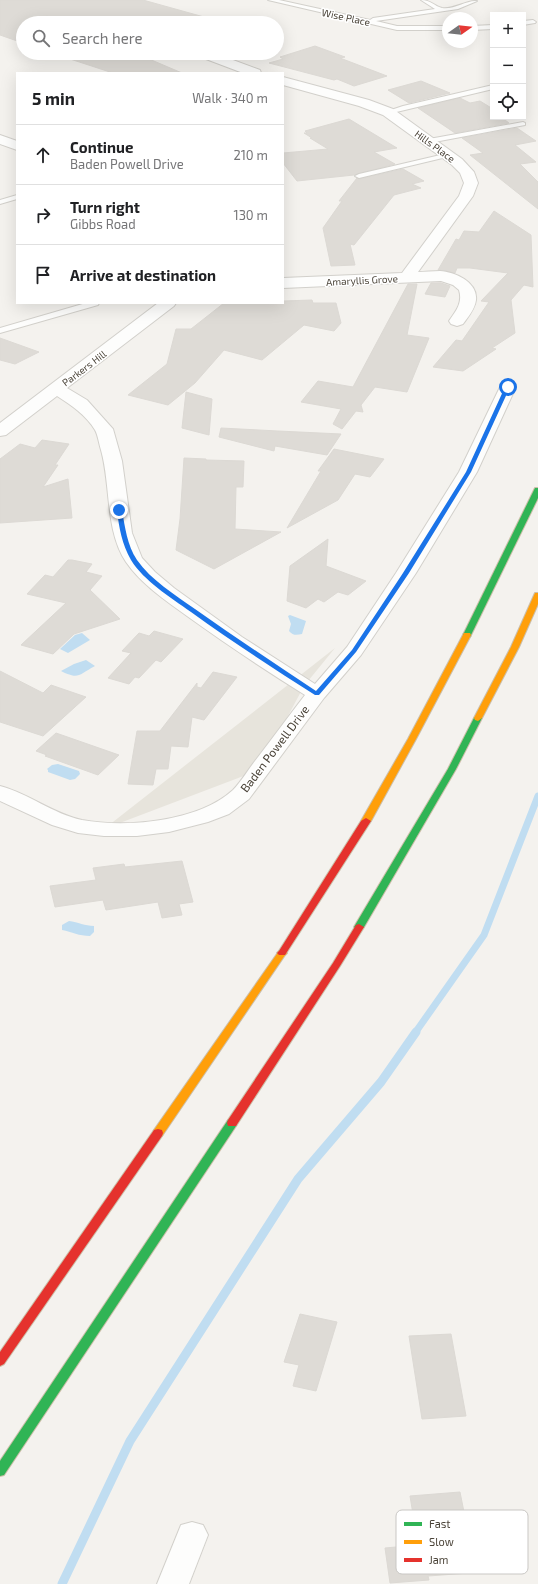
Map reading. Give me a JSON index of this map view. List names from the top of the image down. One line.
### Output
{"streets":{"street":["Hills Place","Amaryllis Grove","Parkers Hill","Baden Powell Drive"],"lane":["Wise Place"]},"crossings":[["Hills Place","Amaryllis Grove"]],"legend":["Fast","Slow","Jam"],"north":"right","page":{"map_buttons":["+","−"],"search":"Search here","heading":["5 min","Walk · 340 m"],"list":[["Continue","Baden Powell Drive","210 m"],["Turn right","Gibbs Road","130 m"],"Arrive at destination"]}}
